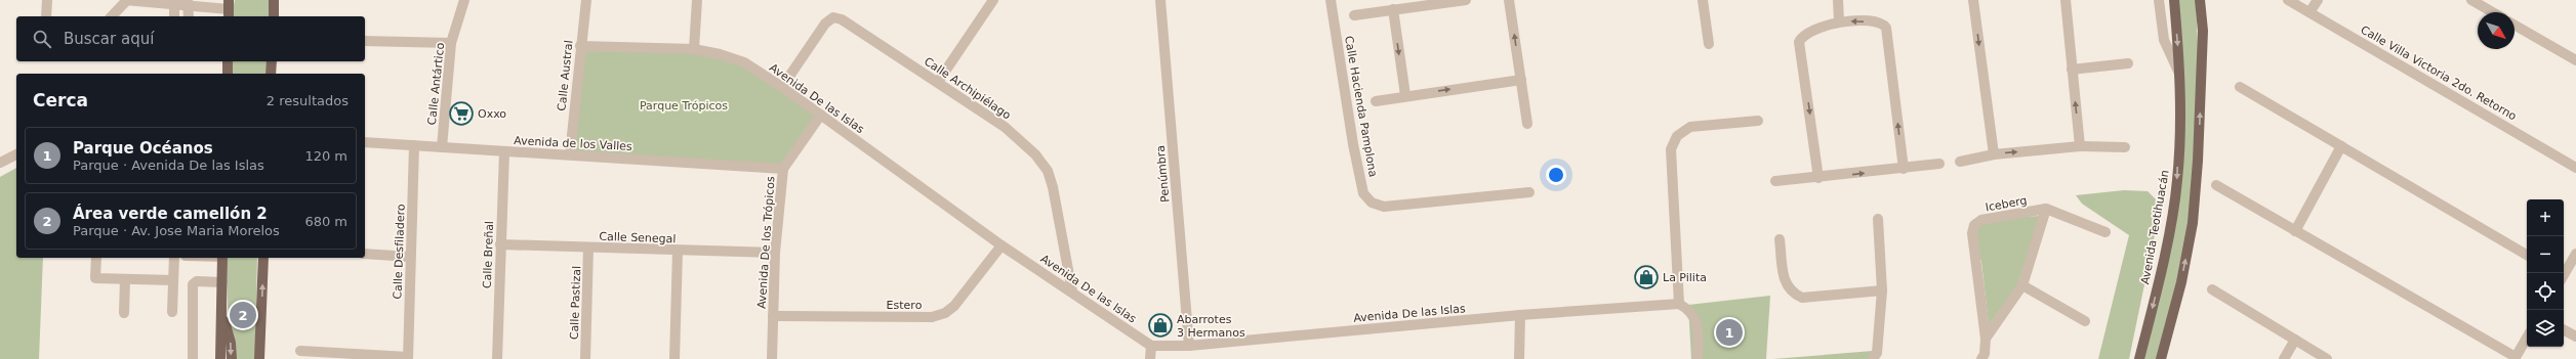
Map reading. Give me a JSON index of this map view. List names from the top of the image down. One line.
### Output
{"streets":{"main road":["Avenida Teotihuacán"],"street":["Calle Villa Victoria 2do. Retorno","Calle Austral","Calle Antártico","Calle Archipiélago","Avenida De las Islas","Calle Hacienda Pamplona","Avenida de los Valles","Penúmbra","Iceberg","Calle Senegal","Avenida De los Trópicos","Calle Desfiladero","Calle Breñal","Calle Pastizal","Estero"]},"crossings":[["Calle Austral","Avenida De las Islas"],["Calle Austral","Avenida de los Valles"],["Calle Antártico","Avenida de los Valles"],["Calle Archipiélago","Avenida De las Islas"],["Avenida De las Islas","Penúmbra"],["Avenida De las Islas","Avenida De los Trópicos"],["Avenida De las Islas","Estero"],["Avenida de los Valles","Avenida De los Trópicos"],["Avenida de los Valles","Calle Desfiladero"],["Avenida de los Valles","Calle Breñal"],["Calle Senegal","Avenida De los Trópicos"],["Calle Senegal","Calle Breñal"],["Calle Senegal","Calle Pastizal"],["Avenida De los Trópicos","Estero"]],"parks":["Parque Trópicos"],"places":{"supermarket":["Oxxo"],"shop":["La Pilita","Abarrotes 3 Hermanos"]},"north":"bottom right","page":{"search":"Buscar aquí","heading":["Cerca","2 resultados"],"list":[{"mark":"1","name":"Parque Océanos","note":"Parque · Avenida De las Islas","value":"120 m"},{"mark":"2","name":"Área verde camellón 2","note":"Parque · Av. Jose Maria Morelos","value":"680 m"}],"map_buttons":["+","−"],"pins":["2","1"]}}
